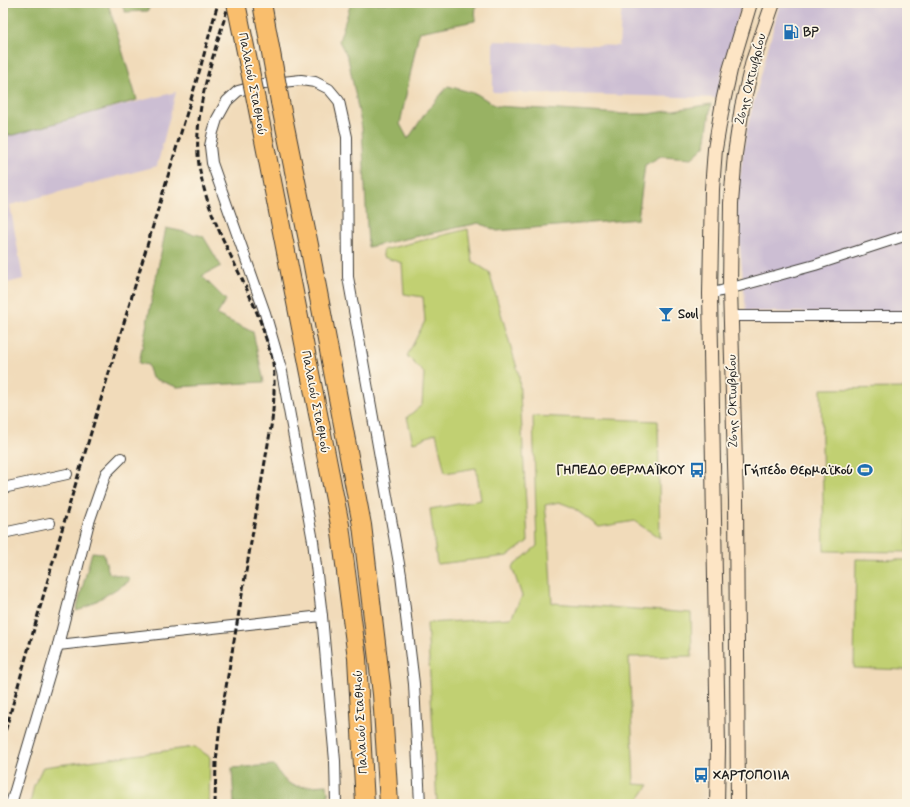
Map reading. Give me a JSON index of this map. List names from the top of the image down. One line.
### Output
{"streets":{"highway":["Παλαιού Σταθμού"],"main road":["26ης Οκτωβρίου"]},"places":{"fuel station":["BP"],"bar":["Soul"],"bus stop":["ΓΗΠΕΔΟ ΘΕΡΜΑΪΚΟΥ","ΧΑΡΤΟΠΟΙΙΑ"],"sports":["Γήπεδο Θερμαϊκού"]}}
